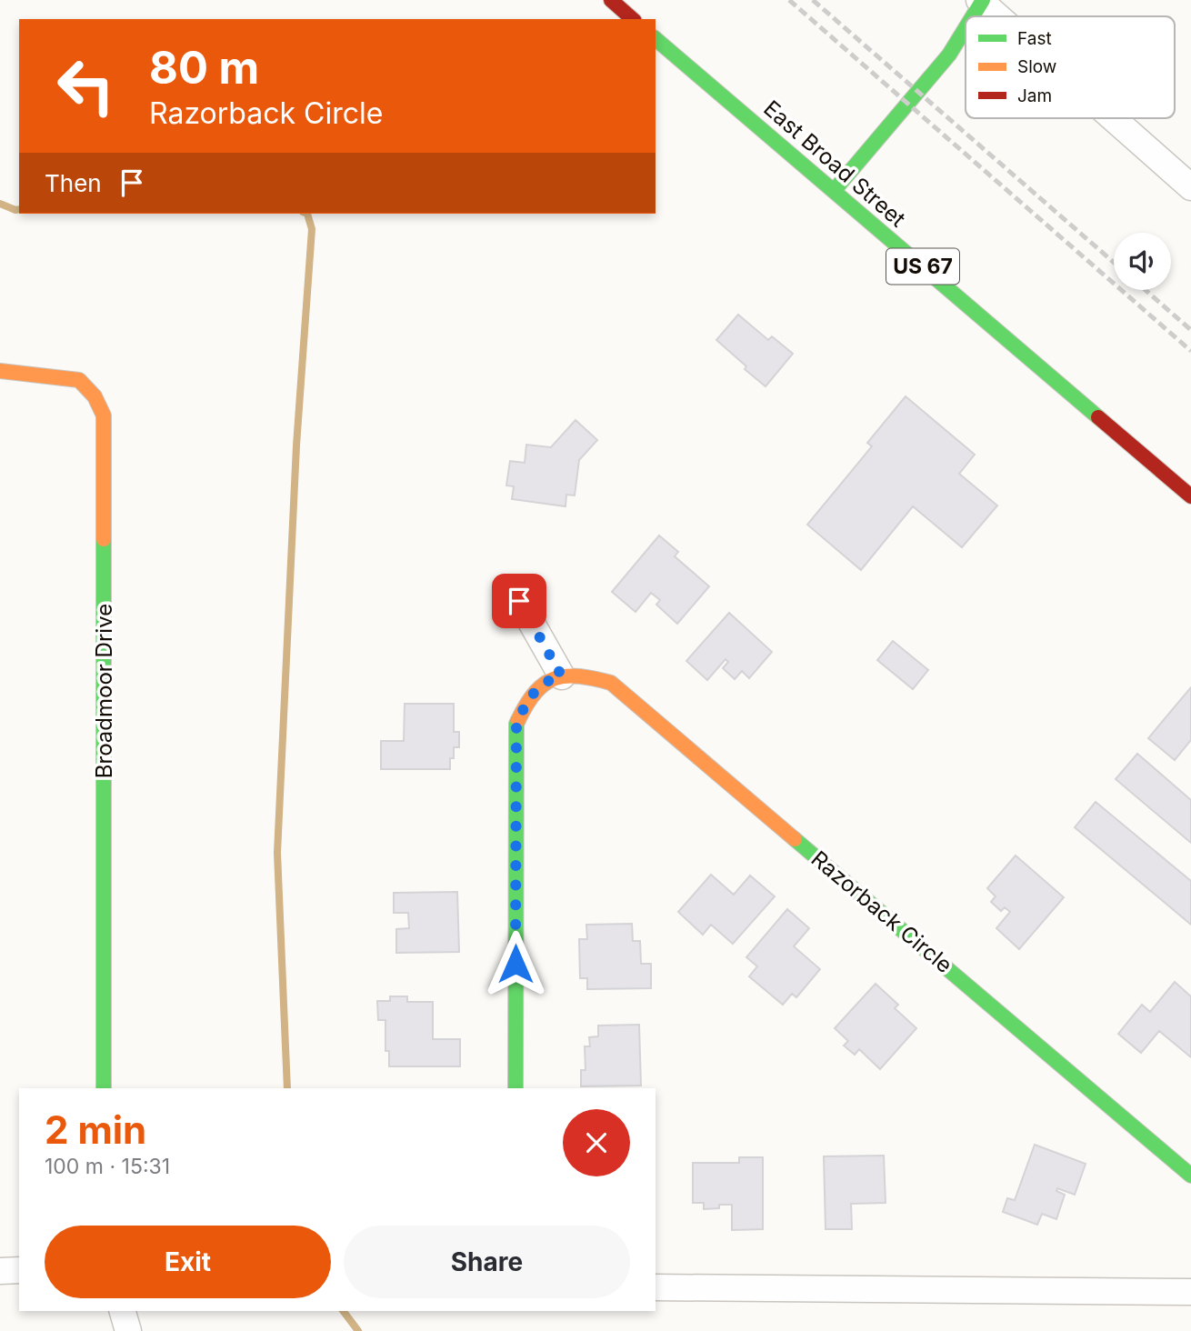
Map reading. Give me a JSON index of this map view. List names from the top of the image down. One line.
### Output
{"streets":{"street":["East Broad Street","US 67","Broadmoor Drive","Razorback Circle"]},"legend":["Fast","Slow","Jam"],"page":{"turn":["80 m","Razorback Circle"],"then":"Then","heading":["2 min","100 m · 15:31"],"buttons":["Exit","Share"]}}
